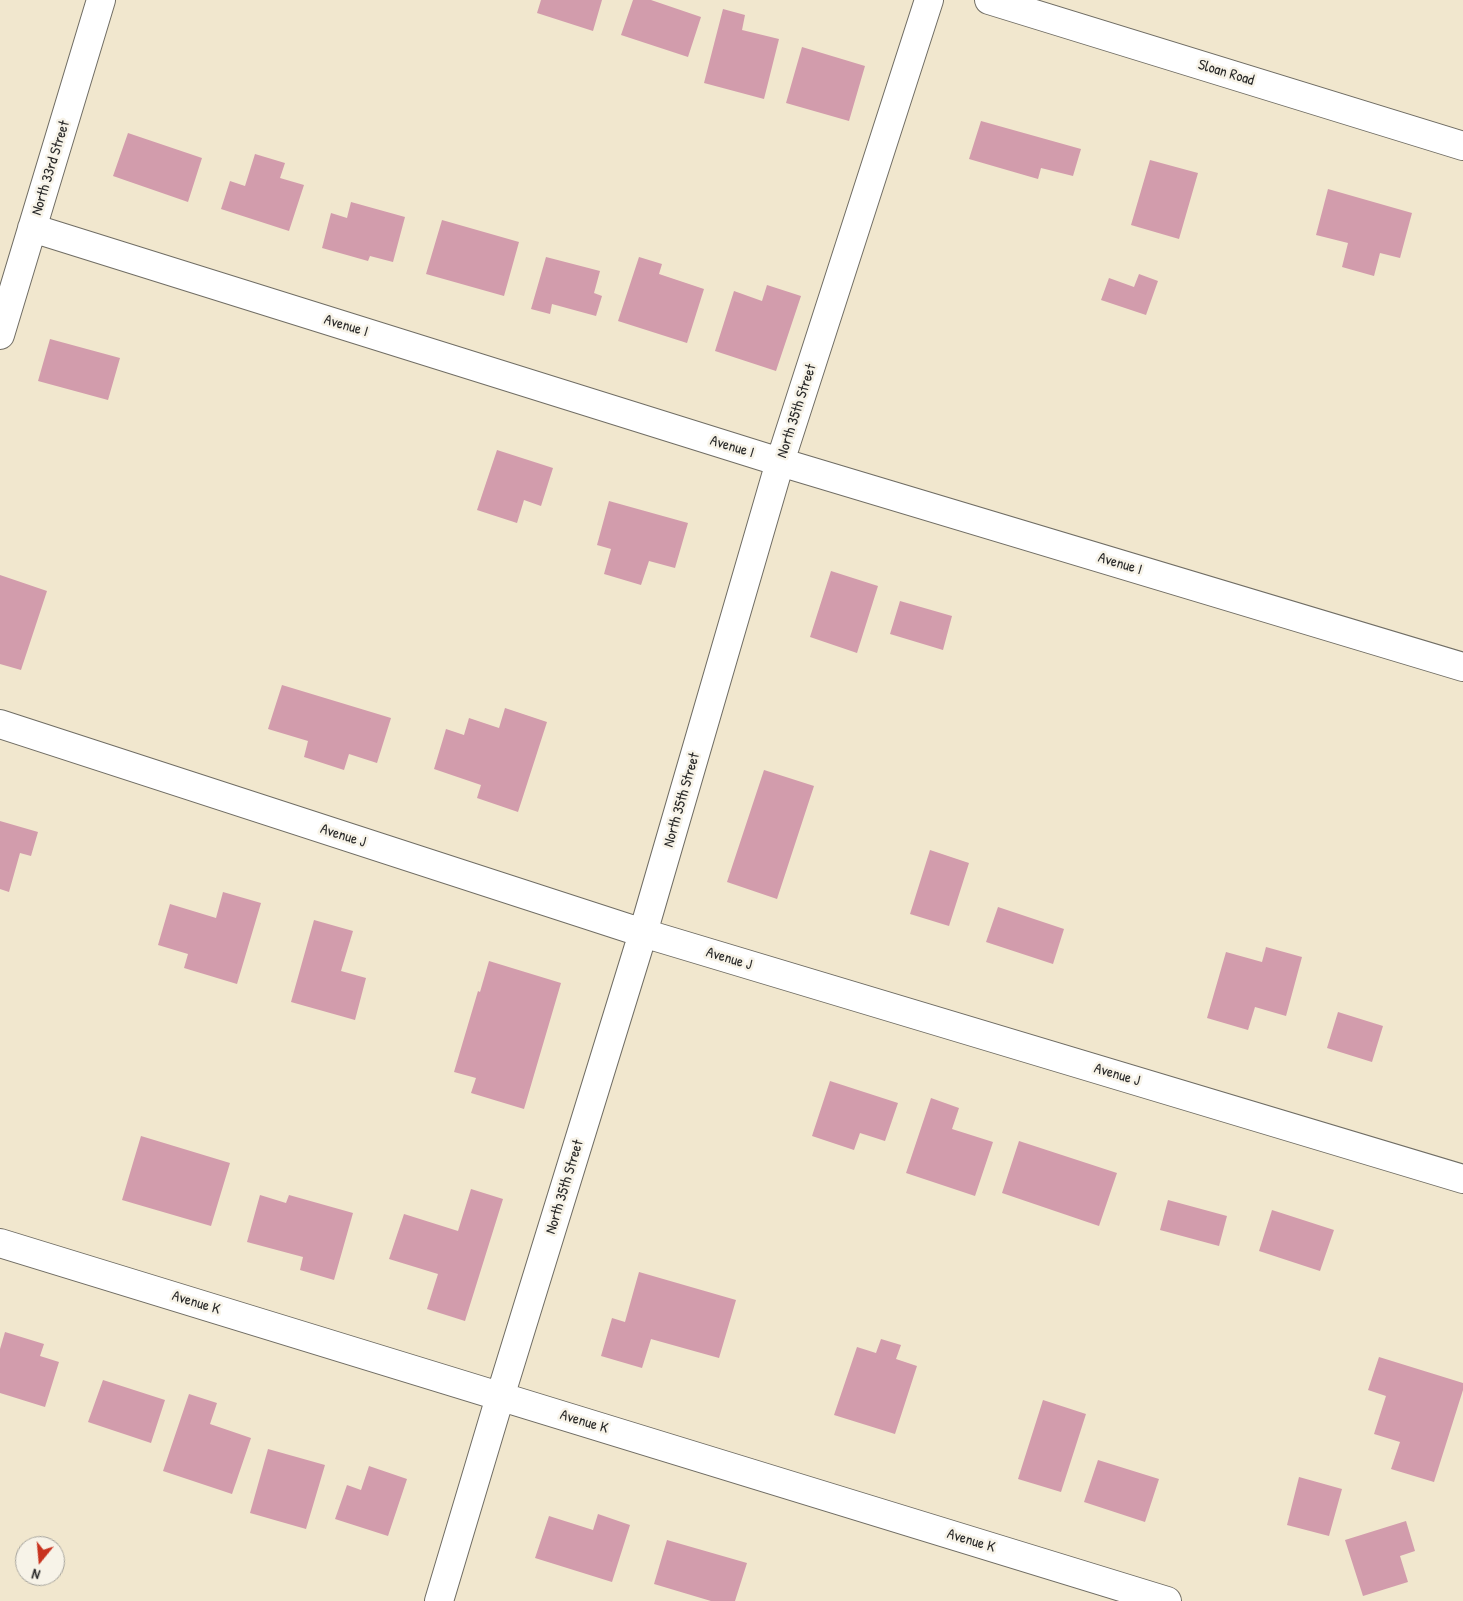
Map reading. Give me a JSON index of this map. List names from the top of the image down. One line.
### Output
{"streets":{"street":["Sloan Road","North 33rd Street","Avenue I","North 35th Street","Avenue J","Avenue K"]},"crossings":[["North 33rd Street","Avenue I"],["Avenue I","North 35th Street"],["North 35th Street","Avenue J"],["North 35th Street","Avenue K"]],"north":"bottom"}
